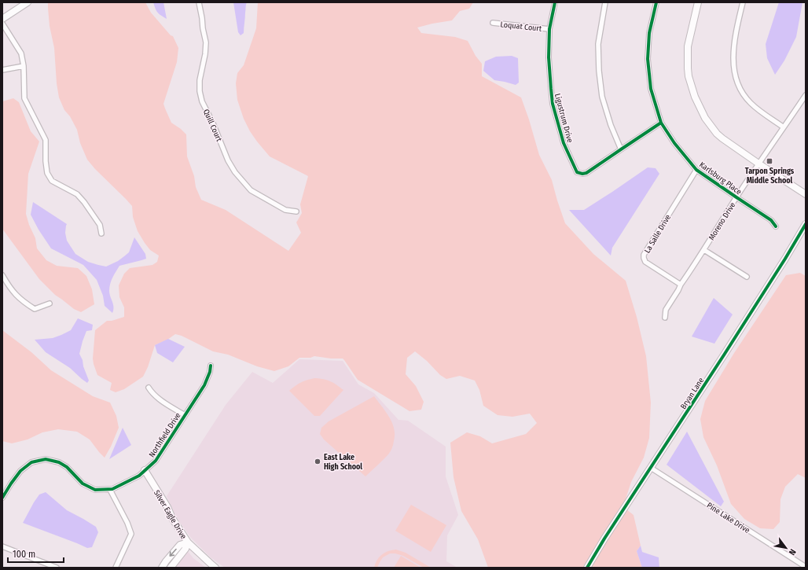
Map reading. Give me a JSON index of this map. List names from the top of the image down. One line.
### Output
{"streets":{"street":["Loquat Court","Ligustrum Drive","Quill Court","Karlsburg Place","Moreno Drive","La Salle Drive","Bryan Lane","Northfield Drive","Silver Eagle Drive","Pine Lake Drive"]},"crossings":[["Loquat Court","Ligustrum Drive"],["Ligustrum Drive","Karlsburg Place"],["Karlsburg Place","Moreno Drive"],["Karlsburg Place","La Salle Drive"],["Moreno Drive","La Salle Drive"],["Bryan Lane","Pine Lake Drive"],["Northfield Drive","Silver Eagle Drive"]],"places":{"transit":["Tarpon Springs Middle School"],"other":["East Lake High School"]},"scale_bar":"100 m","north":"bottom right"}
